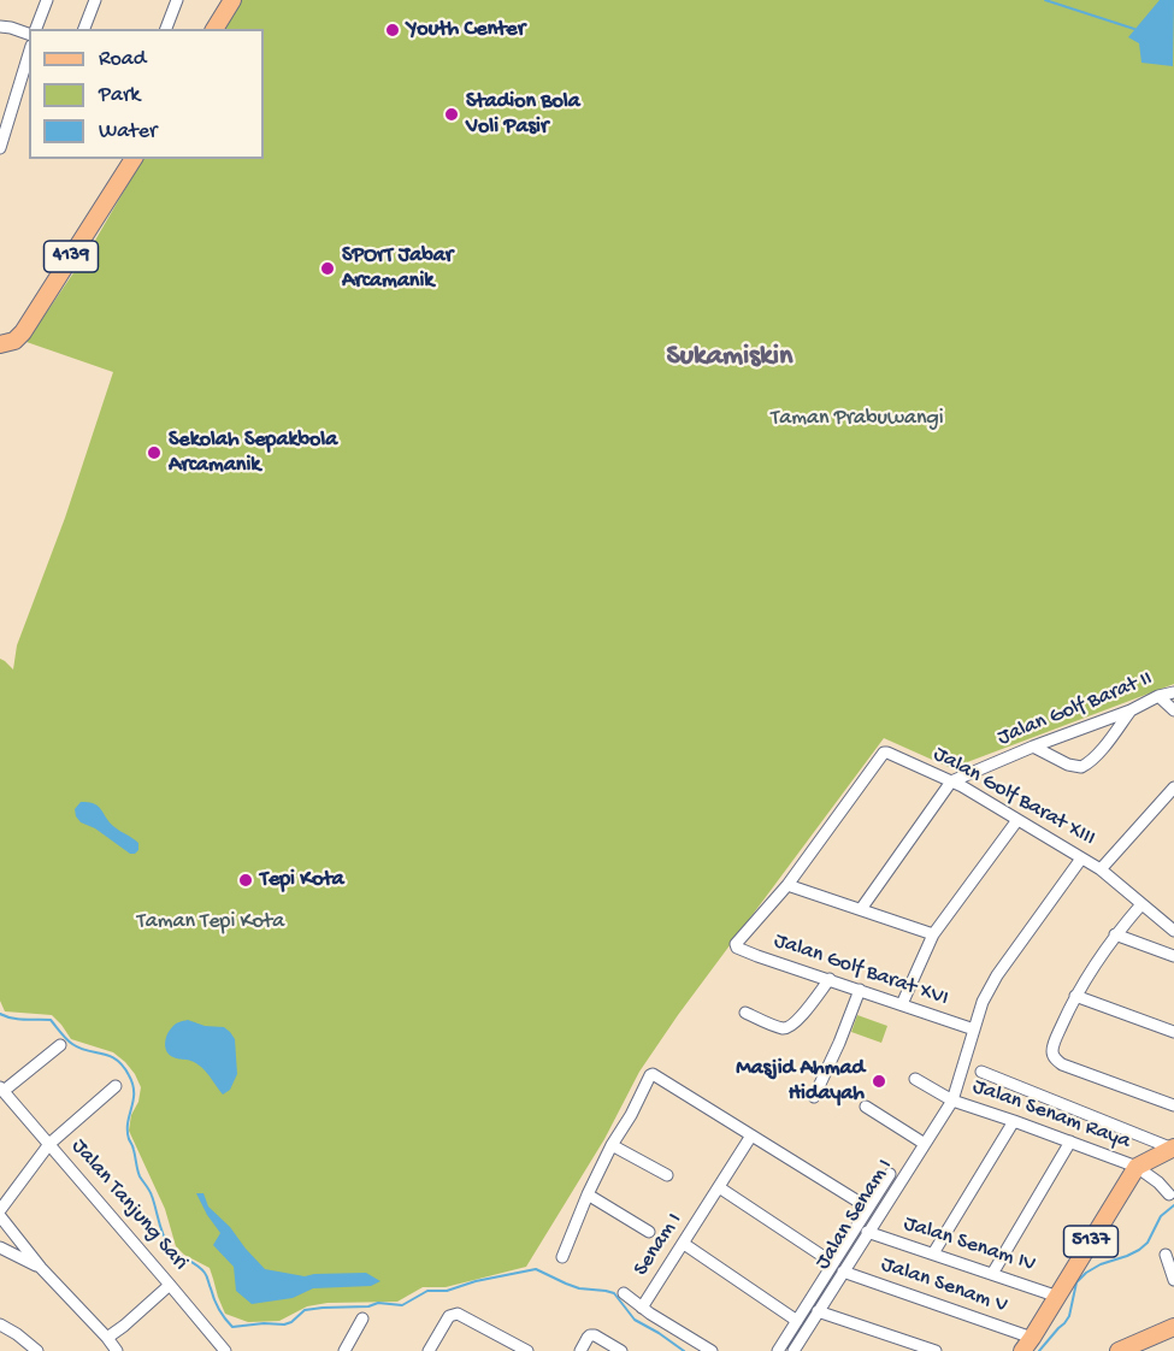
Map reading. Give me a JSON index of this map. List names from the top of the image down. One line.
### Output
{"streets":{"main road":["4139","5137"],"street":["Jalan Golf Barat II","Jalan Golf Barat XIII","Jalan Golf Barat XVI","Jalan Senam Raya","Jalan Tanjung Sari","Jalan Senam I","Senam I","Jalan Senam IV","Jalan Senam V"]},"crossings":[["Jalan Golf Barat II","Jalan Golf Barat XIII"],["Jalan Golf Barat XIII","Jalan Golf Barat XVI"],["Jalan Golf Barat XIII","Jalan Senam I"],["Jalan Golf Barat XVI","Jalan Senam I"],["Jalan Senam Raya","Jalan Senam I"],["Jalan Senam Raya","5137"],["Jalan Senam I","Jalan Senam IV"],["Jalan Senam I","Jalan Senam V"],["5137","Jalan Senam IV"],["5137","Jalan Senam V"]],"districts":["Sukamiskin"],"parks":["Taman Prabuwangi","Taman Tepi Kota"],"places":["Youth Center","Stadion Bola Voli Pasir","SPOrT Jabar Arcamanik","Sekolah Sepakbola Arcamanik","Tepi Kota","Masjid Ahmad Hidayah"],"legend":["Road","Park","Water"]}
